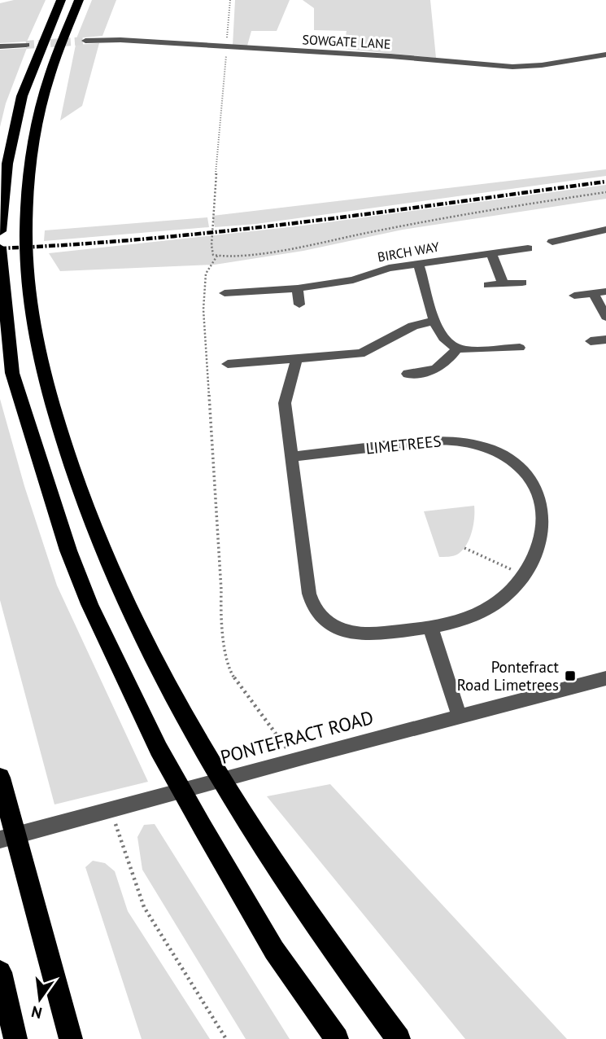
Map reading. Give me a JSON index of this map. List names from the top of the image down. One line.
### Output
{"streets":{"street":["SOWGATE LANE","BIRCH WAY","LIMETREES","PONTEFRACT ROAD"]},"places":{"transit":["Pontefract Road Limetrees"]},"north":"bottom"}
